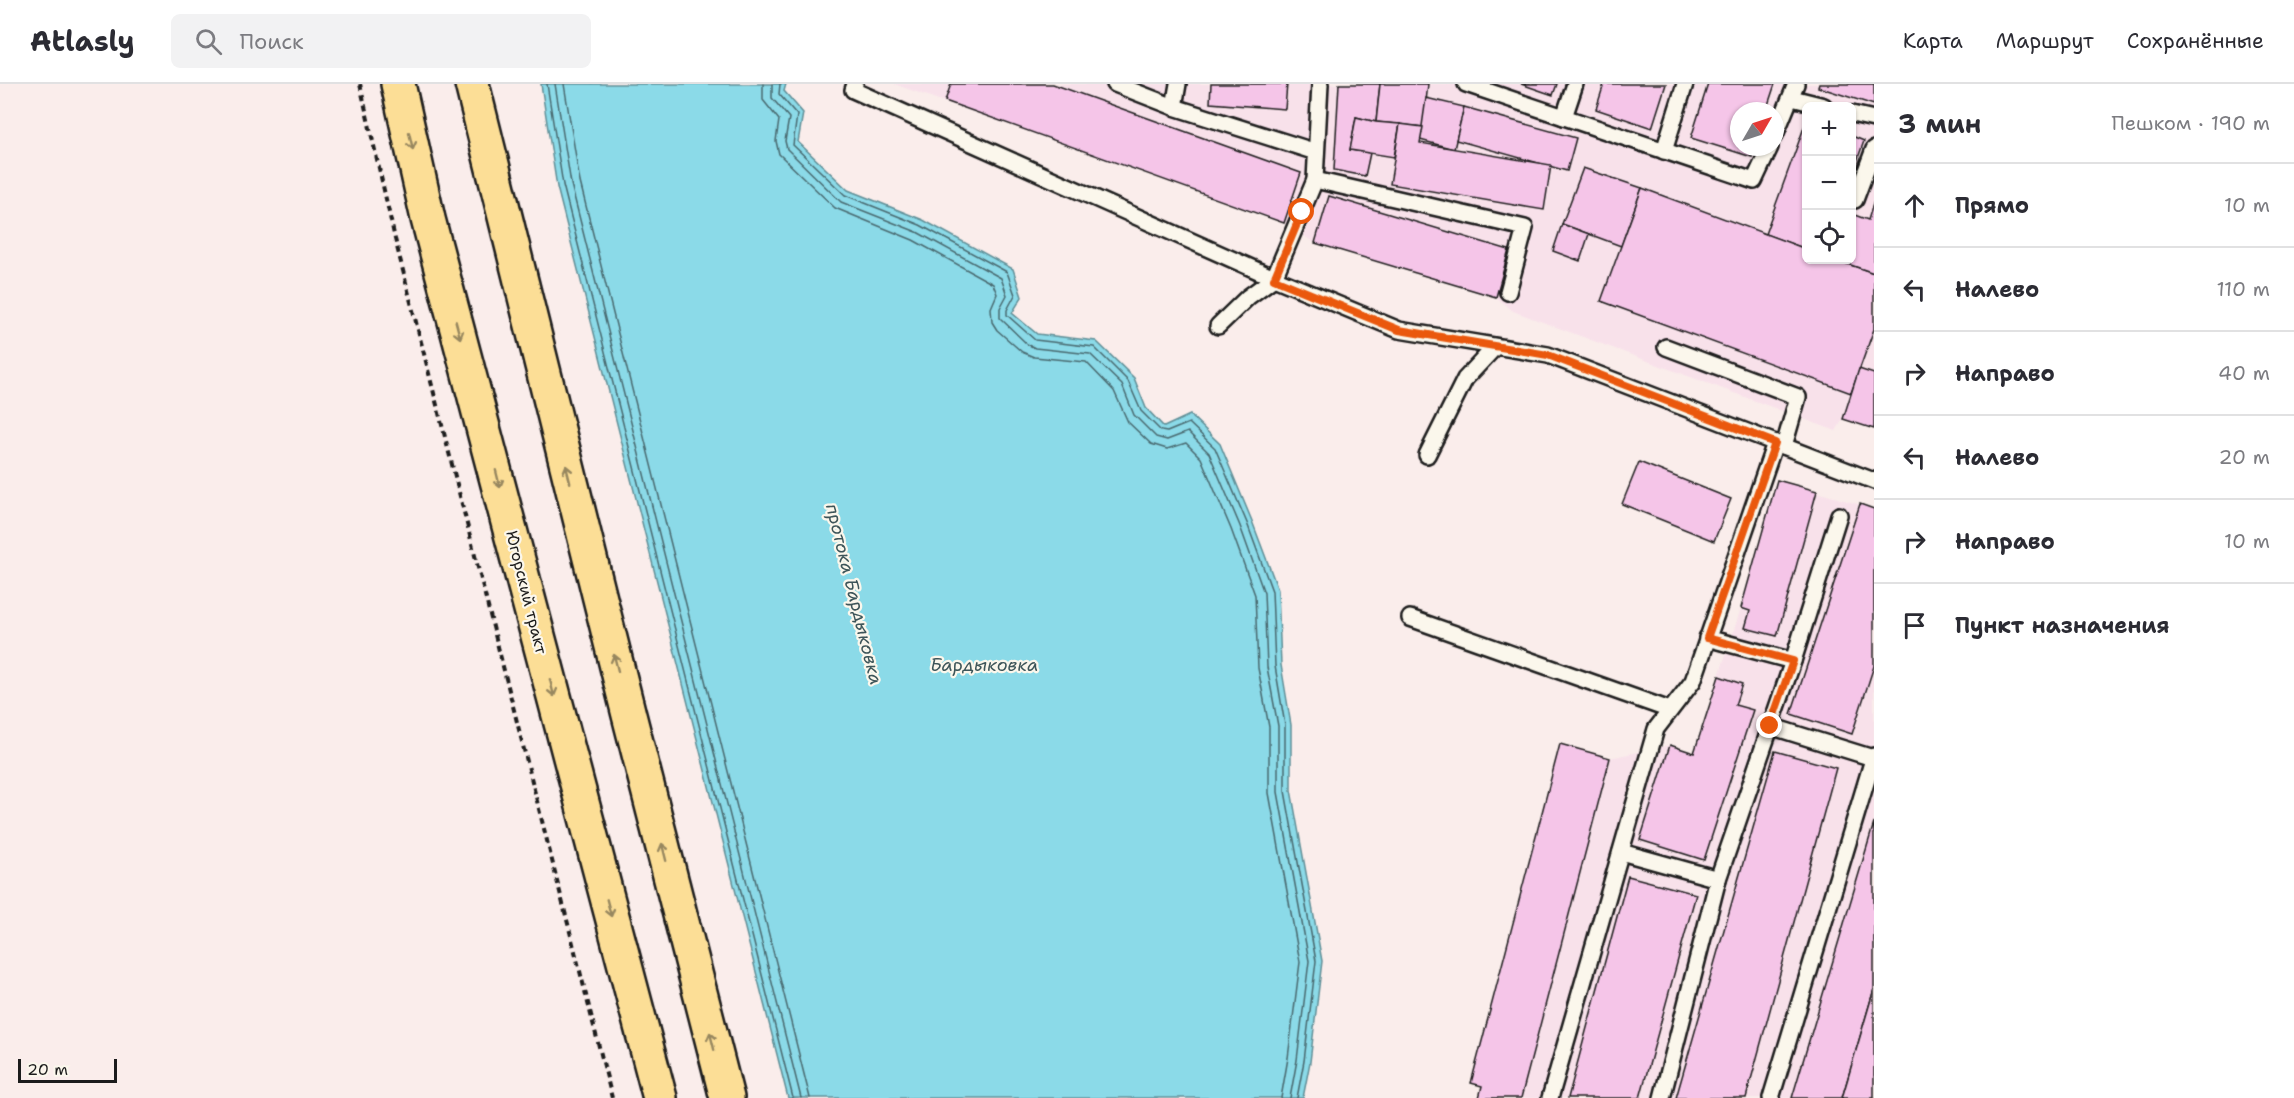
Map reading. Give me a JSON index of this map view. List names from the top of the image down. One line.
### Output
{"streets":{"main road":["Югорский тракт"]},"water":["протока Бардыковка","Бардыковка"],"scale_bar":"20 m","north":"top right","page":{"header":"Atlasly","search":"Поиск","nav":["Карта","Маршрут","Сохранённые"],"heading":["3 мин","Пешком · 190 m"],"map_buttons":["+","−"],"list":[["Прямо","10 m"],["Налево","110 m"],["Направо","40 m"],["Налево","20 m"],["Направо","10 m"],"Пункт назначения"],"scale":"20 m"}}
